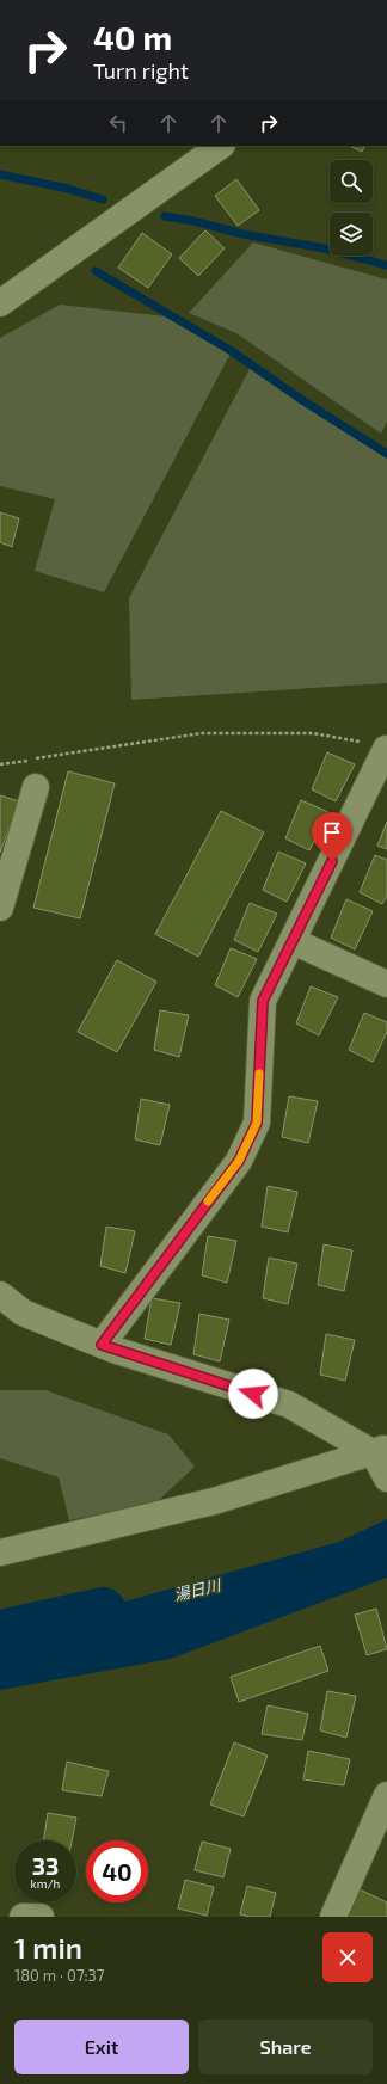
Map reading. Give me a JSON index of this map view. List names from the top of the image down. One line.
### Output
{"water":["湯日川"],"page":{"turn":["40 m","Turn right"],"speed":"33 km/h","limit":"40","heading":["1 min","180 m · 07:37"],"buttons":["Exit","Share"]}}
